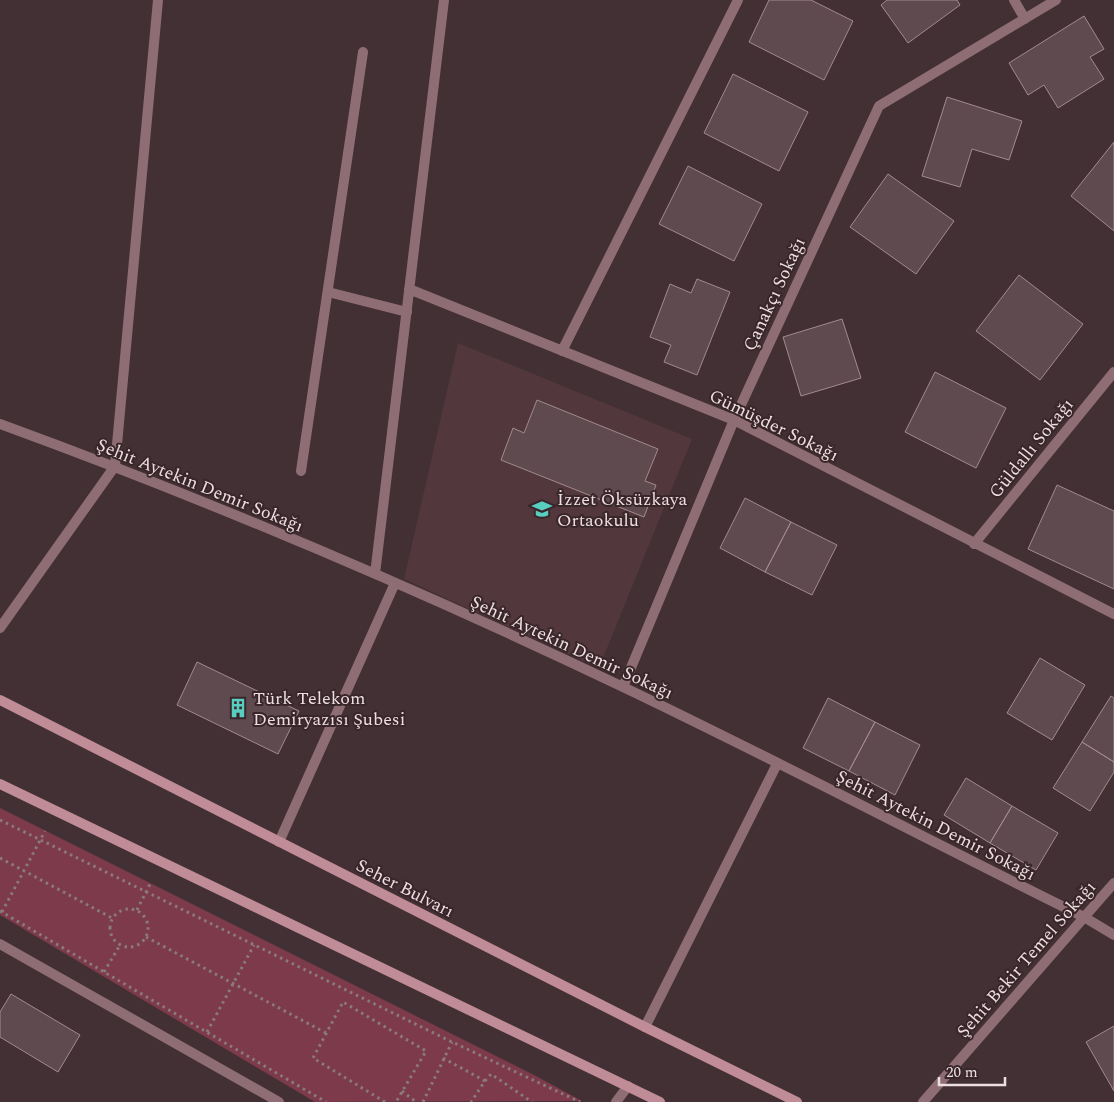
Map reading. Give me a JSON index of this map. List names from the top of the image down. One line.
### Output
{"streets":{"main road":["Seher Bulvarı"],"street":["Çanakçı Sokağı","Gümüşder Sokağı","Güldallı Sokağı","Şehit Aytekin Demir Sokağı","Şehit Bekir Temel Sokağı"]},"crossings":[["Çanakçı Sokağı","Gümüşder Sokağı"],["Çanakçı Sokağı","Şehit Aytekin Demir Sokağı"],["Gümüşder Sokağı","Güldallı Sokağı"],["Şehit Aytekin Demir Sokağı","Şehit Bekir Temel Sokağı"]],"places":{"school or university":["İzzet Öksüzkaya Ortaokulu"],"building":["Türk Telekom Demiryazısı Şubesi"]},"scale_bar":"20 m"}
